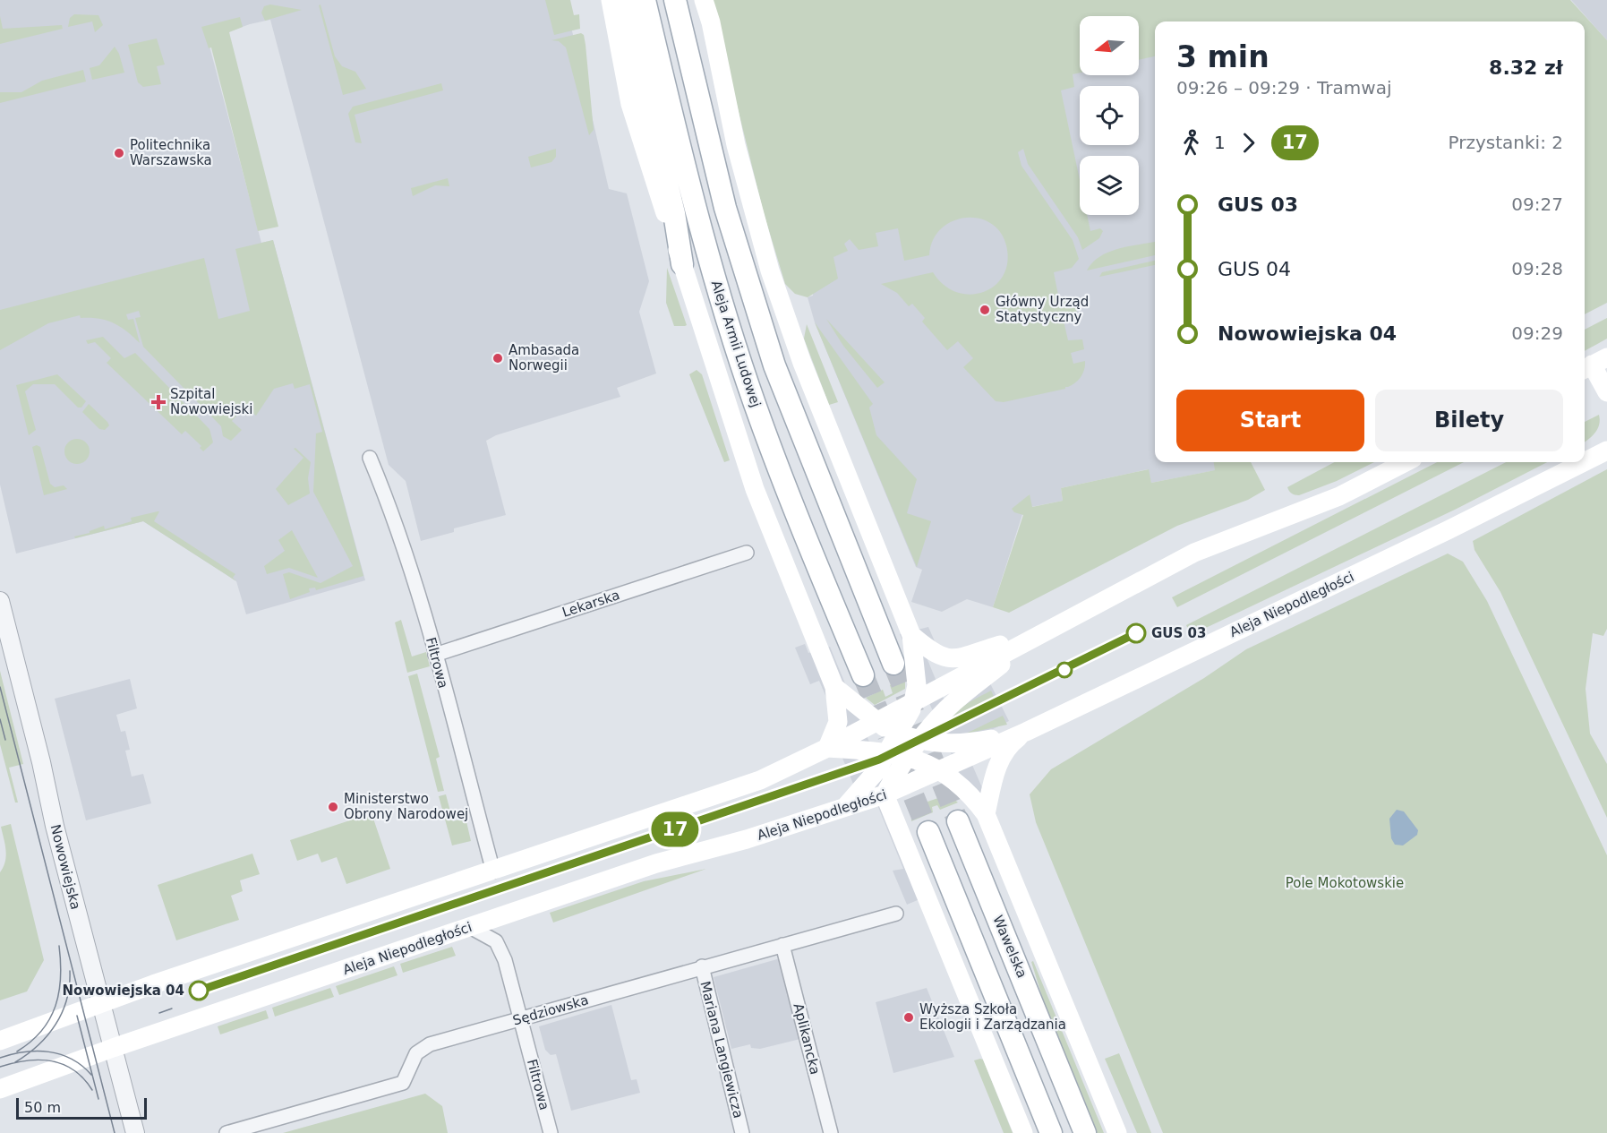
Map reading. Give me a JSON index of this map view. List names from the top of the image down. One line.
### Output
{"streets":{"main road":["Aleja Armii Ludowej","Aleja Niepodległości","Wawelska"],"street":["Lekarska","Filtrowa","Nowowiejska","Sędziowska","Aplikancka","Mariana Langiewicza"]},"crossings":[["Lekarska","Filtrowa"],["Aleja Niepodległości","Filtrowa"],["Aleja Niepodległości","Nowowiejska"],["Filtrowa","Sędziowska"],["Sędziowska","Aplikancka"],["Sędziowska","Mariana Langiewicza"]],"parks":["Pole Mokotowskie"],"places":{"other":["Politechnika Warszawska","Główny Urząd Statystyczny","Ambasada Norwegii","GUS 03","Ministerstwo Obrony Narodowej","Nowowiejska 04","Wyższa Szkoła Ekologii i Zarządzania"],"health":["Szpital Nowowiejski"]},"lines":["tram line 17"],"scale_bar":"50 m","north":"left","page":{"on_map":"17","heading":["3 min","09:26 – 09:29 · Tramwaj","8.32 zł"],"legs":["1","17","Przystanki: 2"],"list":[{"name":"GUS 03","value":"09:27"},{"name":"GUS 04","value":"09:28"},{"name":"Nowowiejska 04","value":"09:29"}],"buttons":["Start","Bilety"],"scale":"50 m"}}
